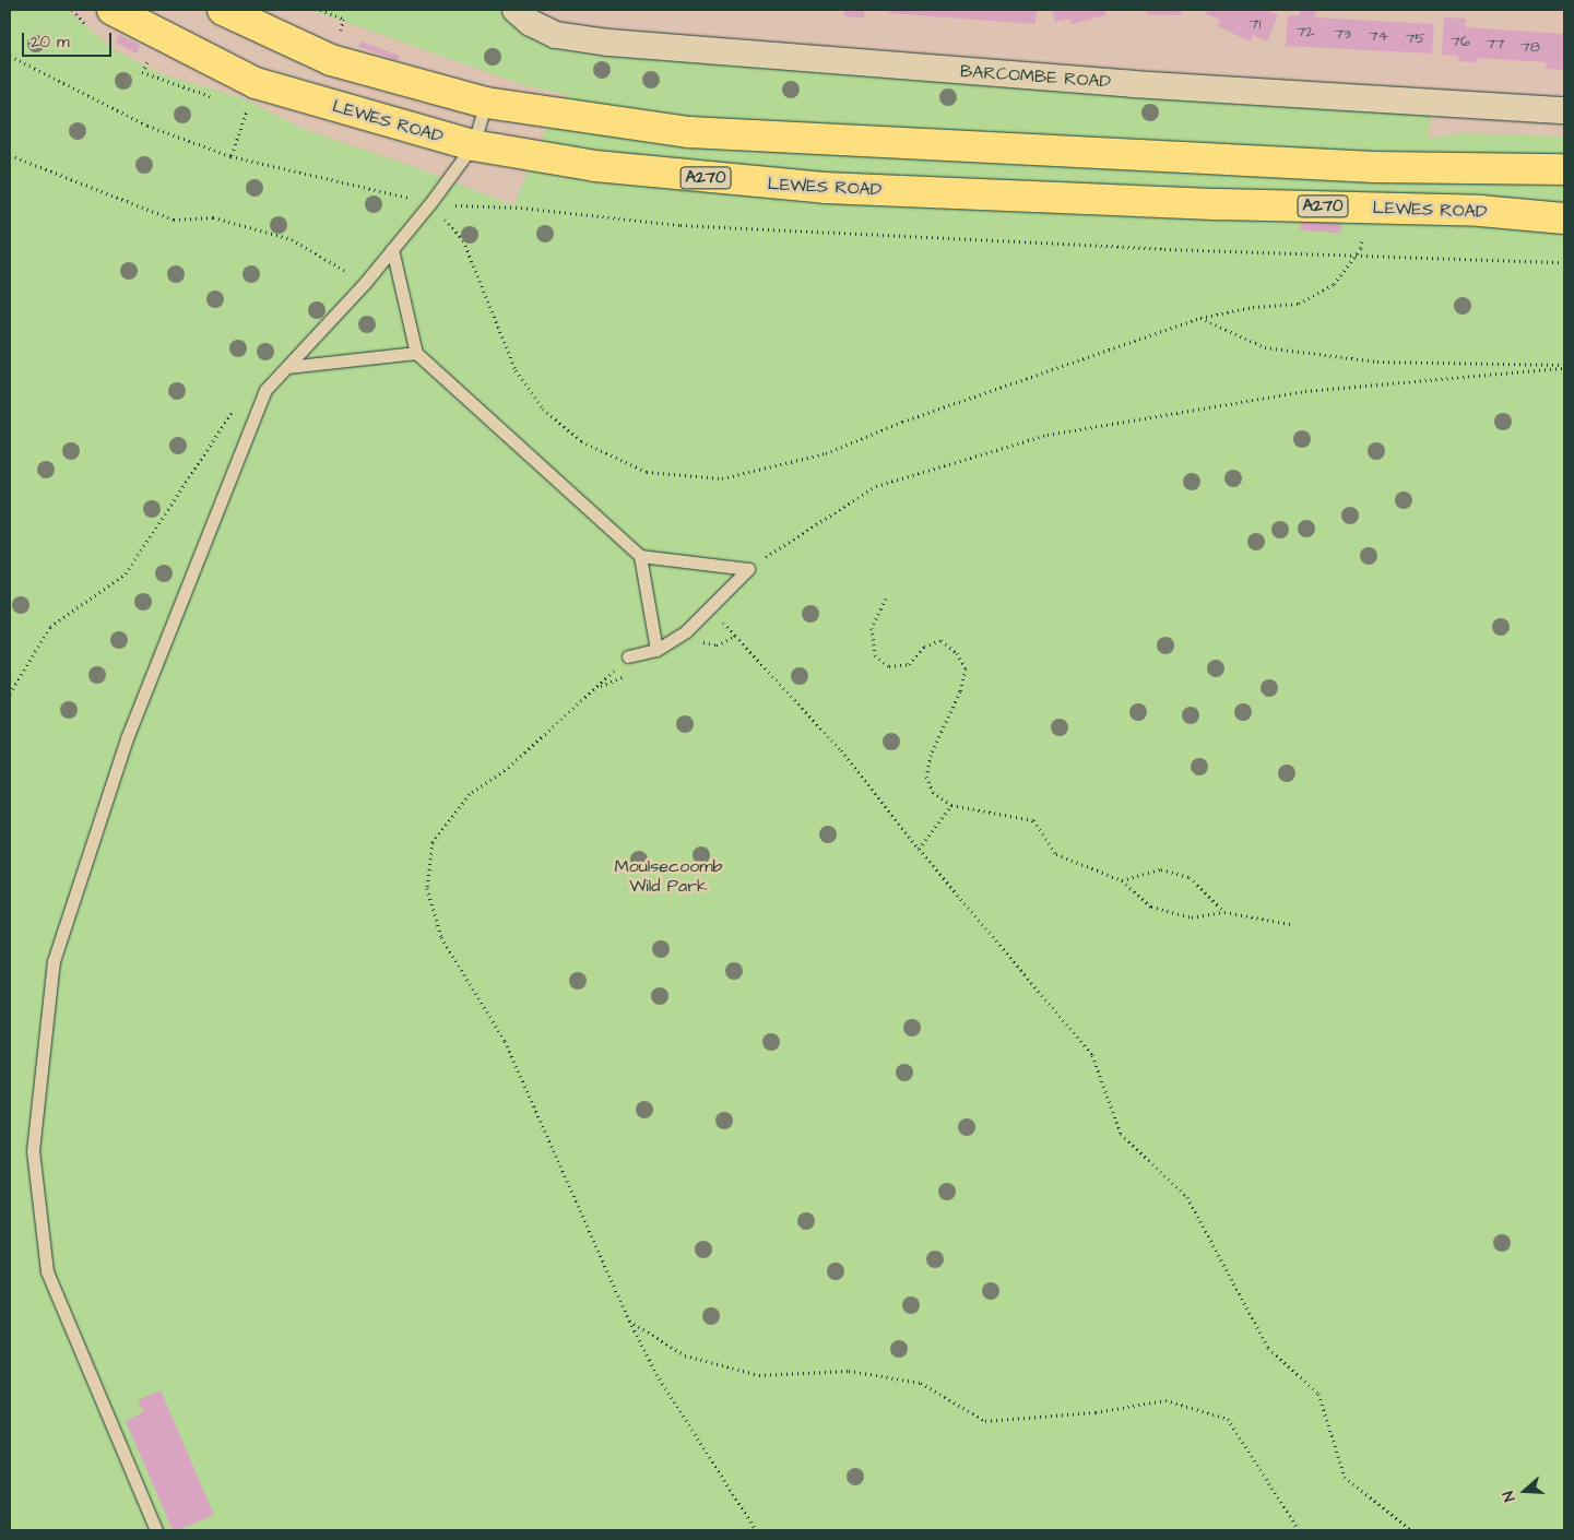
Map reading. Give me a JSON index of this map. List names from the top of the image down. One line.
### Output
{"streets":{"main road":["LEWES ROAD","A270"],"street":["BARCOMBE ROAD"]},"parks":["Moulsecoomb Wild Park"],"house_numbers":["71","72","73","74","75","76","77","78"],"scale_bar":"20 m","north":"left"}
